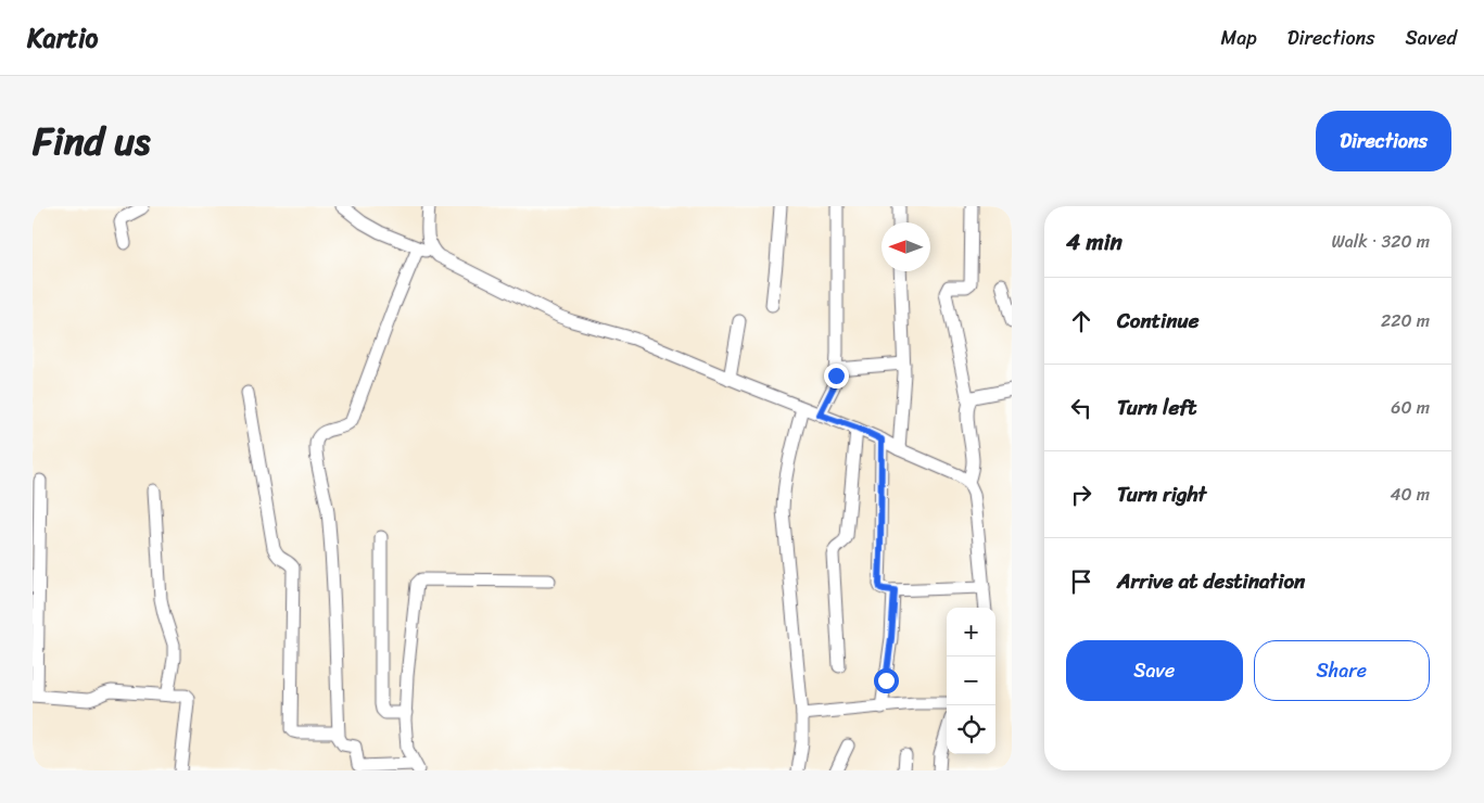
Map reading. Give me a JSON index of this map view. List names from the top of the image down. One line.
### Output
{"north":"left","page":{"header":"Kartio","nav":["Map","Directions","Saved"],"title":"Find us","buttons":["Directions",["Save","Share"]],"heading":["4 min","Walk · 320 m"],"list":[["Continue","220 m"],["Turn left","60 m"],["Turn right","40 m"],"Arrive at destination"],"map_buttons":["+","−"]}}
